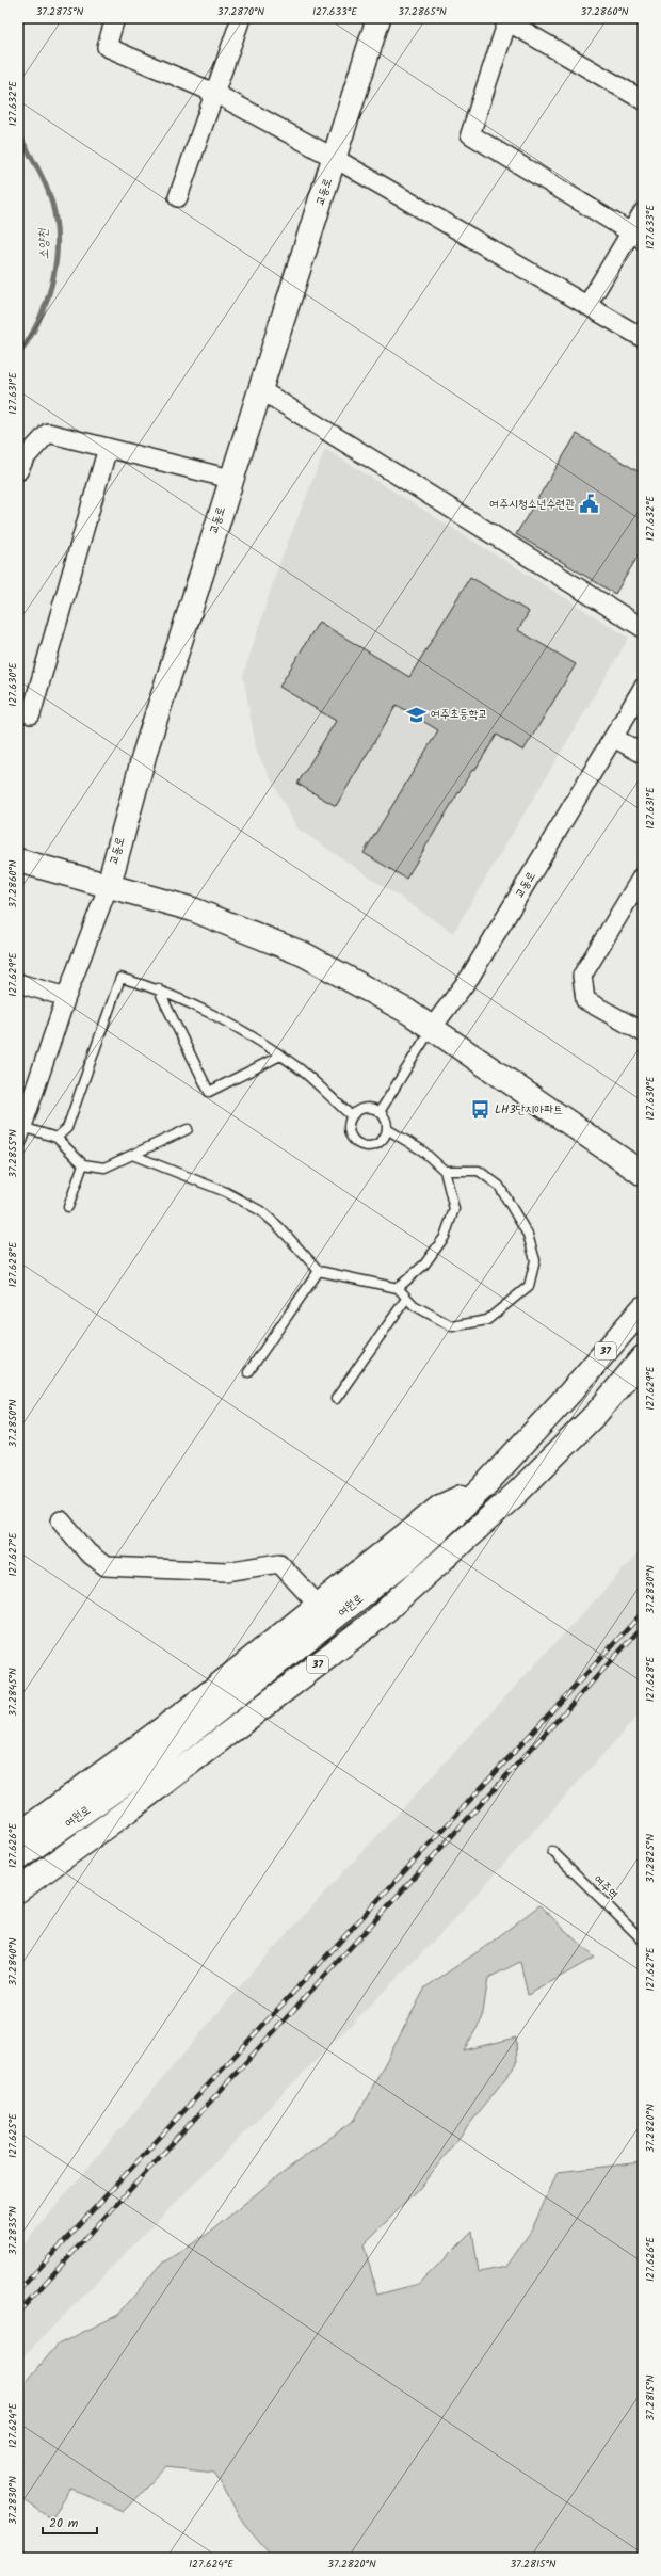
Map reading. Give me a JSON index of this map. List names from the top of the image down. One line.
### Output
{"streets":{"main road":["교동로","37","여원로"],"lane":["여주역"]},"water":["소양천"],"places":{"public building":["여주시청소년수련관"],"school or university":["여주초등학교"],"bus stop":["LH3단지아파트"]},"scale_bar":"20 m","coordinates":["37.2875°N","37.2870°N","127.633°E","37.2865°N","37.2860°N","127.632°E","127.631°E","127.630°E","127.629°E","37.2855°N","127.628°E","37.2850°N","127.627°E","37.2830°N","37.2845°N","127.626°E","37.2825°N","37.2840°N","37.2820°N","127.625°E","37.2835°N","37.2815°N","127.624°E"]}
